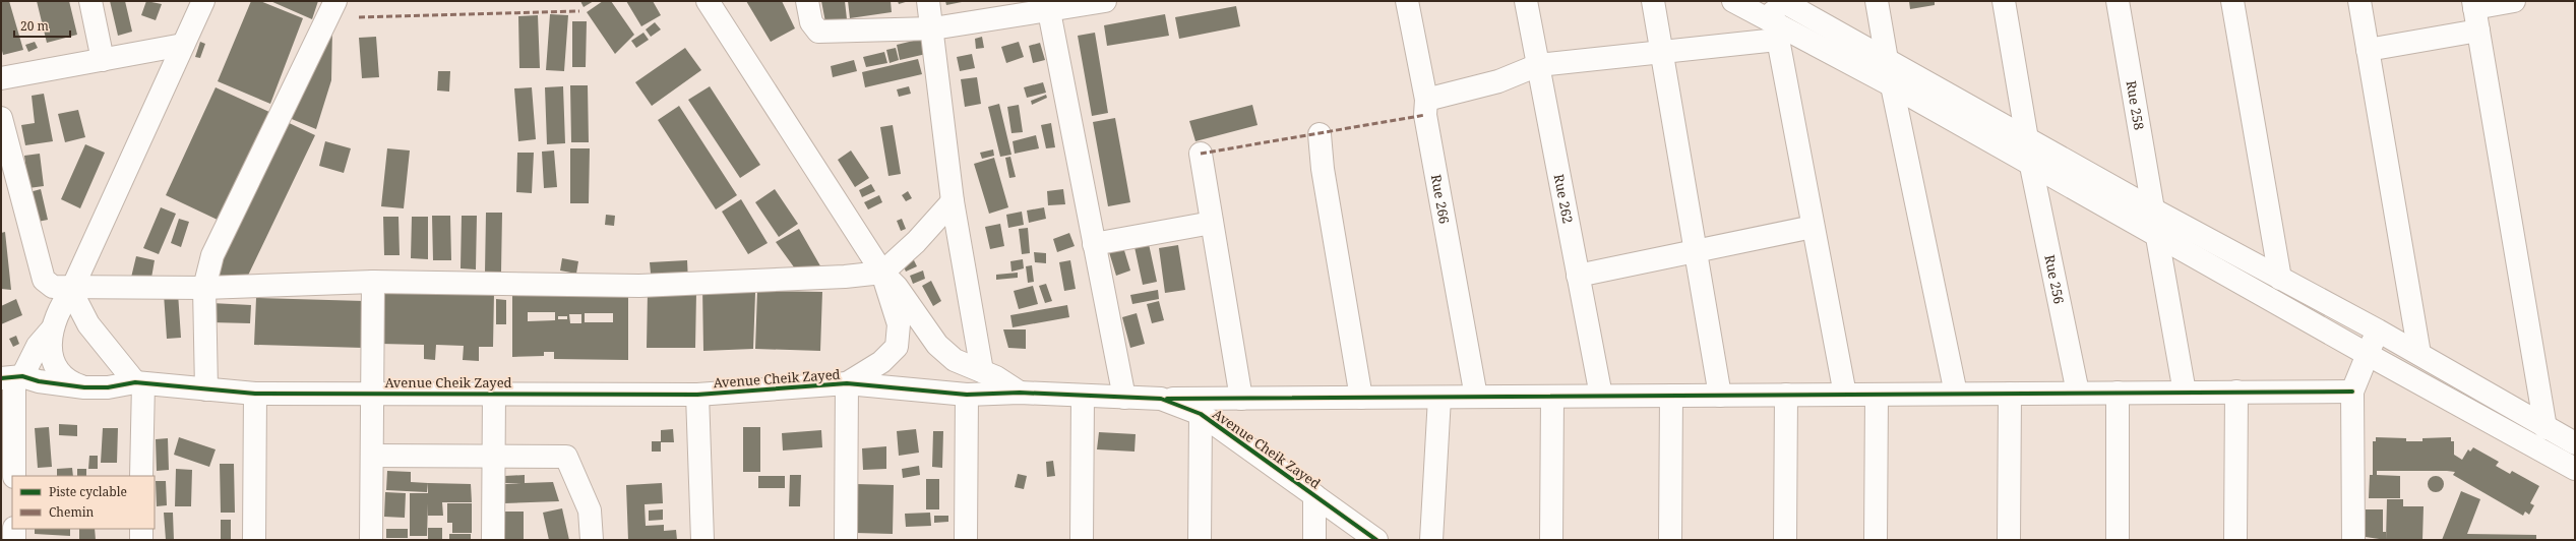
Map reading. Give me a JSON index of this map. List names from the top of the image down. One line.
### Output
{"streets":{"street":["Rue 258","Rue 262","Rue 266","Rue 256","Avenue Cheik Zayed"]},"legend":["Piste cyclable","Chemin"],"scale_bar":"20 m"}
